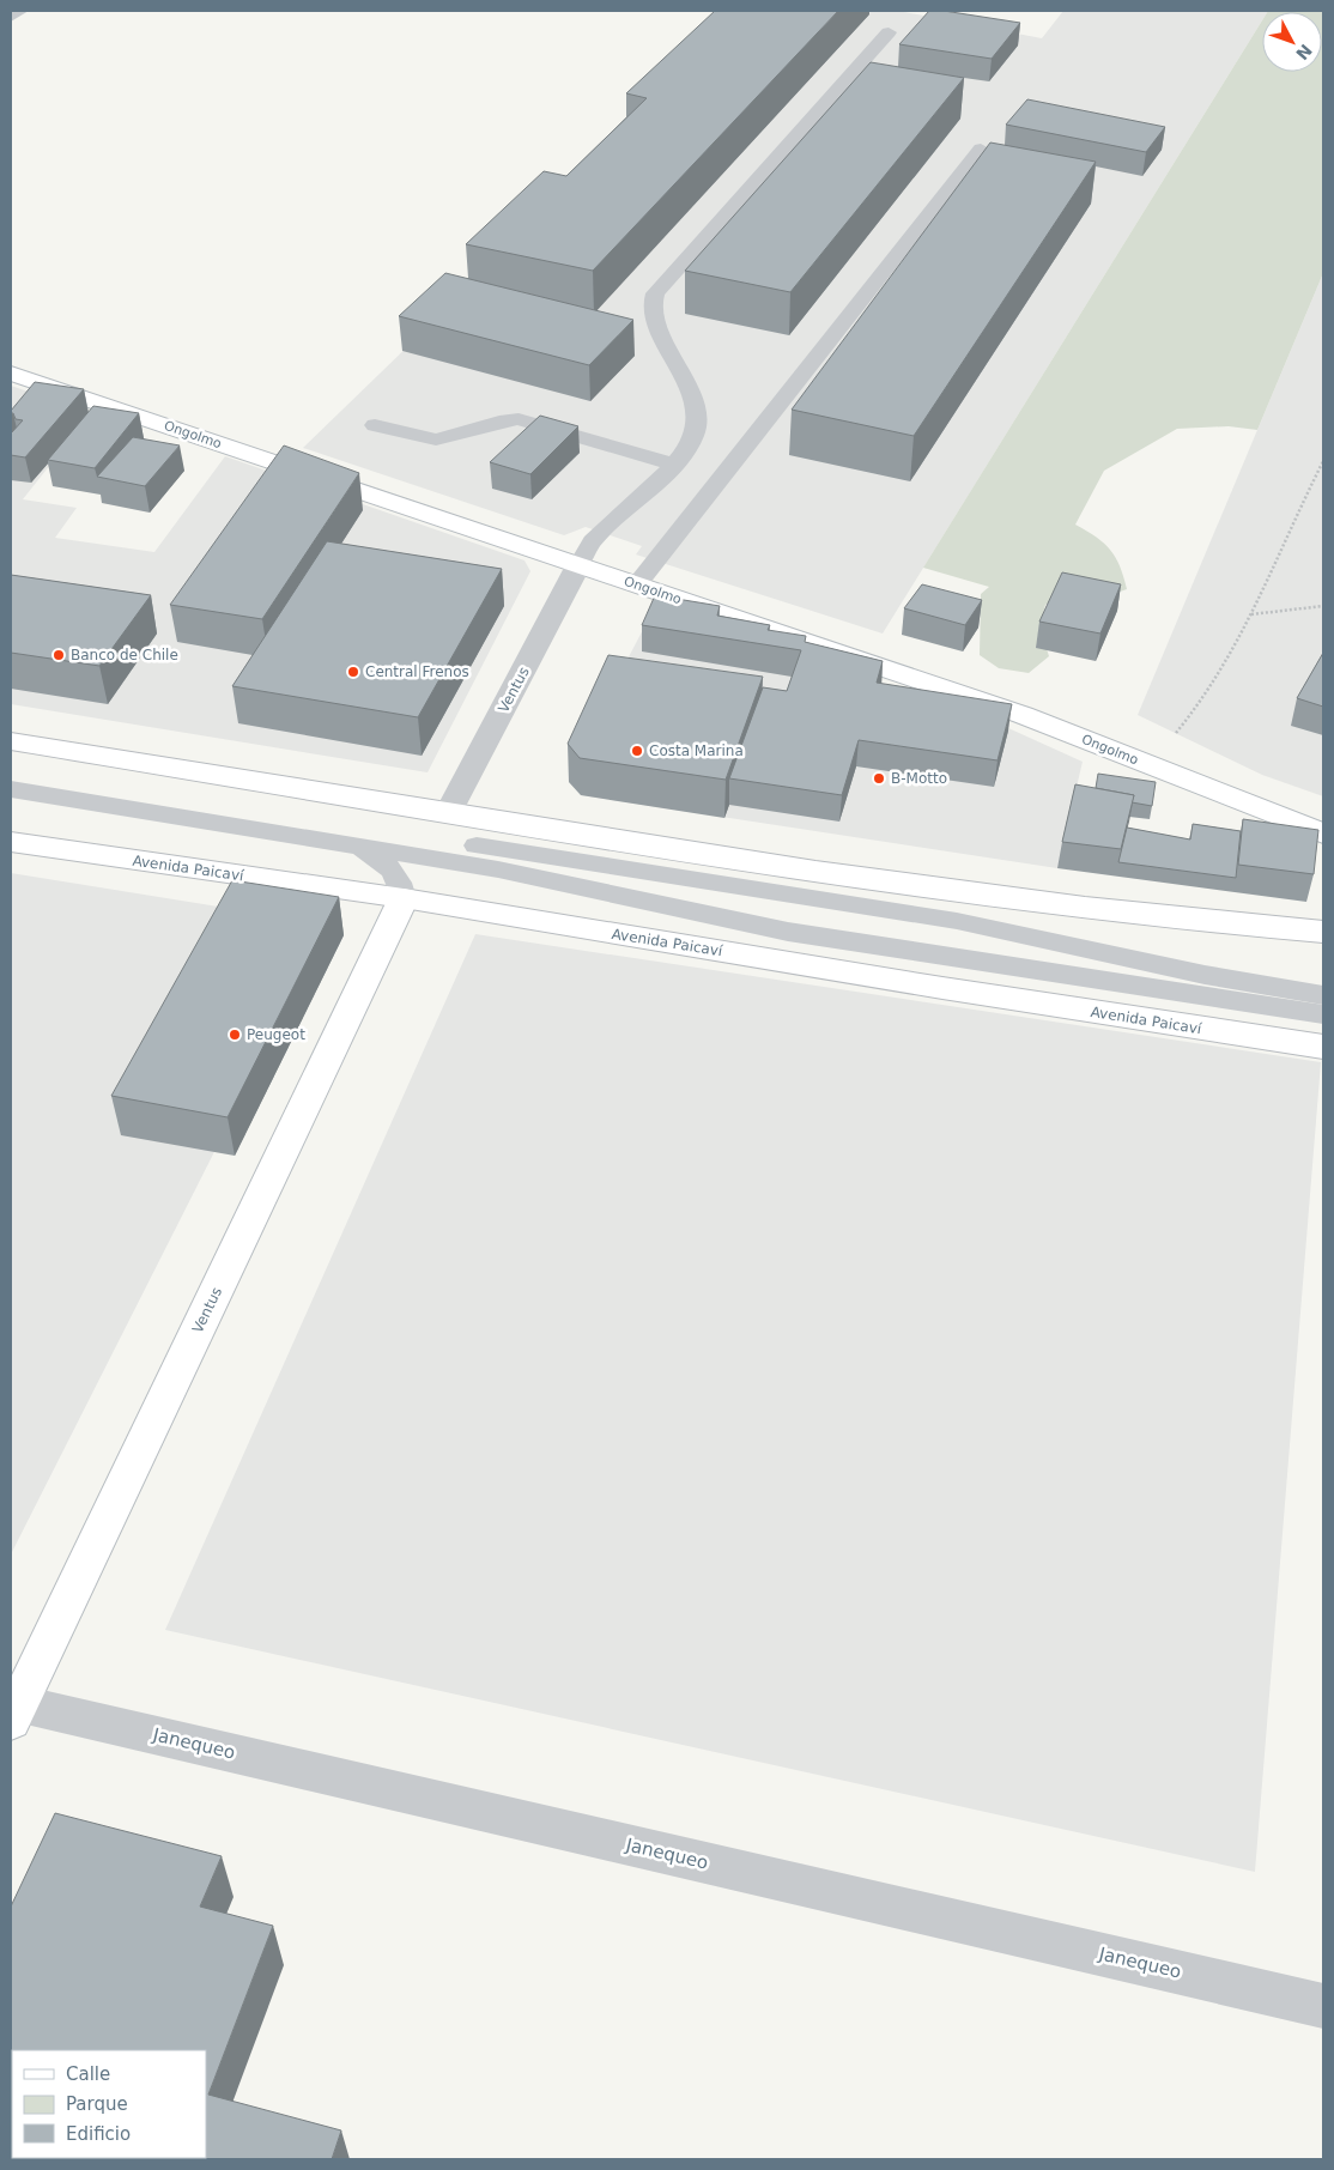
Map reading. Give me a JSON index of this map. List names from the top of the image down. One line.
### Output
{"streets":{"street":["Ongolmo","Ventus","Avenida Paicaví","Janequeo"]},"crossings":[["Ongolmo","Ventus"],["Ventus","Avenida Paicaví"],["Ventus","Janequeo"]],"places":["Banco de Chile","Central Frenos","Costa Marina","B-Motto","Peugeot"],"legend":["Calle","Parque","Edificio"],"north":"bottom right"}
